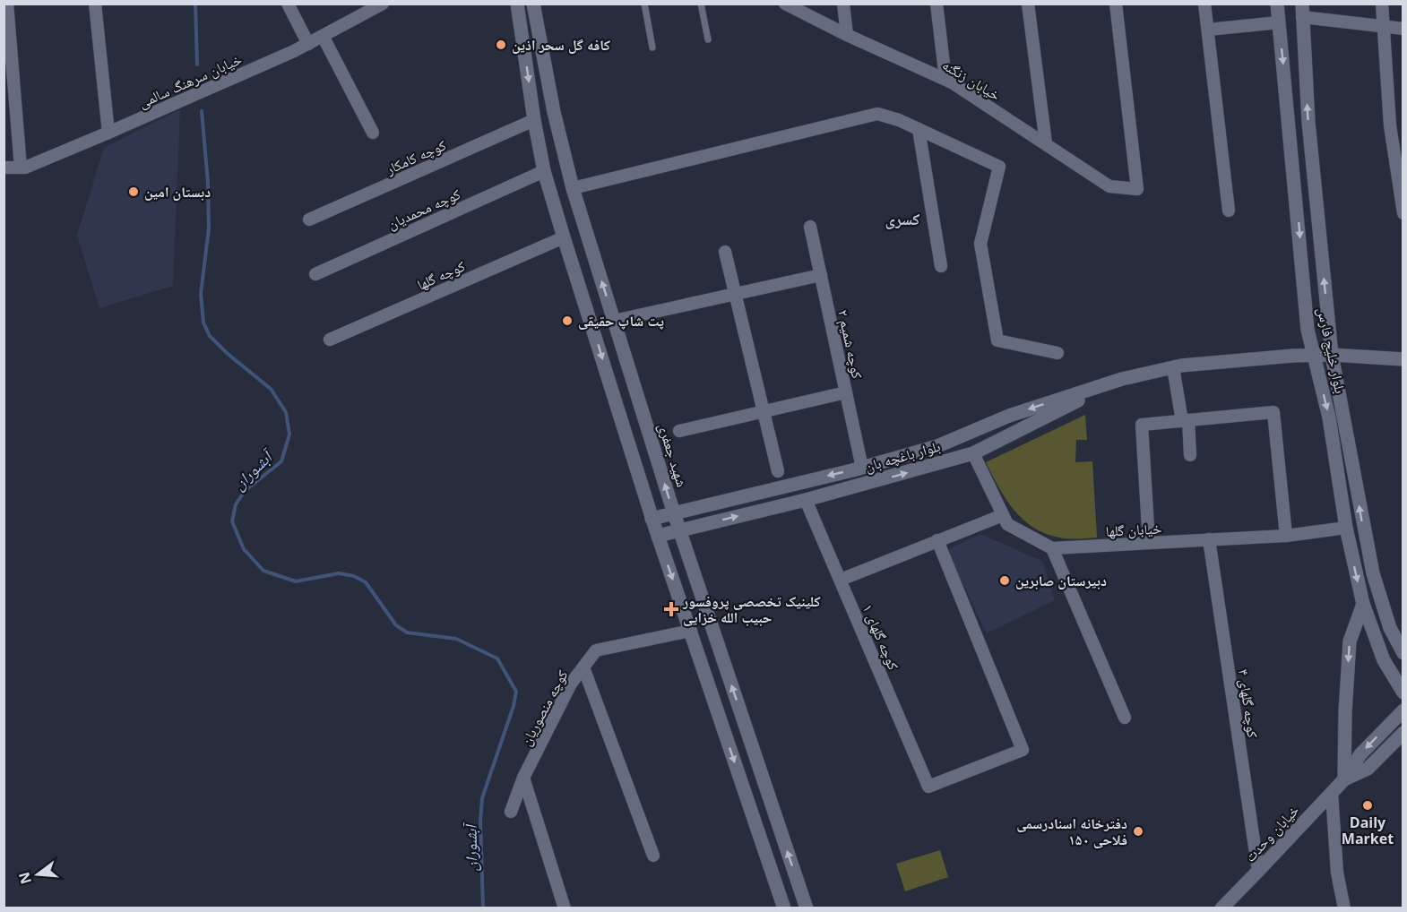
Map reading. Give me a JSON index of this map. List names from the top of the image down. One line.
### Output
{"streets":{"main road":["بلوار خلیج فارس","شهید جعفری","بلوار باغچه بان","خیابان وحدت"],"street":["خیابان زنگنه","خیابان سرهنگ سالمی","کوچه کامکار","کوچه محمدیان","کوچه گلها","کوچه شمیم ۲","خیابان گلها","کوچه گلهای ۱","کوچه گلهای ۴","کوچه منصوریان"]},"crossings":[["کوچه شمیم ۲","بلوار باغچه بان"],["بلوار خلیج فارس","بلوار باغچه بان"],["بلوار خلیج فارس","خیابان گلها"],["شهید جعفری","بلوار باغچه بان"],["بلوار باغچه بان","کوچه گلهای ۱"],["خیابان گلها","کوچه گلهای ۴"],["کوچه گلهای ۴","خیابان وحدت"]],"districts":["کسری"],"water":["آبشوران"],"places":{"other":["کافه گل سحر اذین","دبستان امین","پت شاپ حقیقی","دبیرستان صابرین","Daily Market","دفترخانه اسنادرسمی ۱۵۰ فلاحی"],"health":["کلینیک تخصصی پروفسور حبیب الله خزایی"]},"north":"left"}
